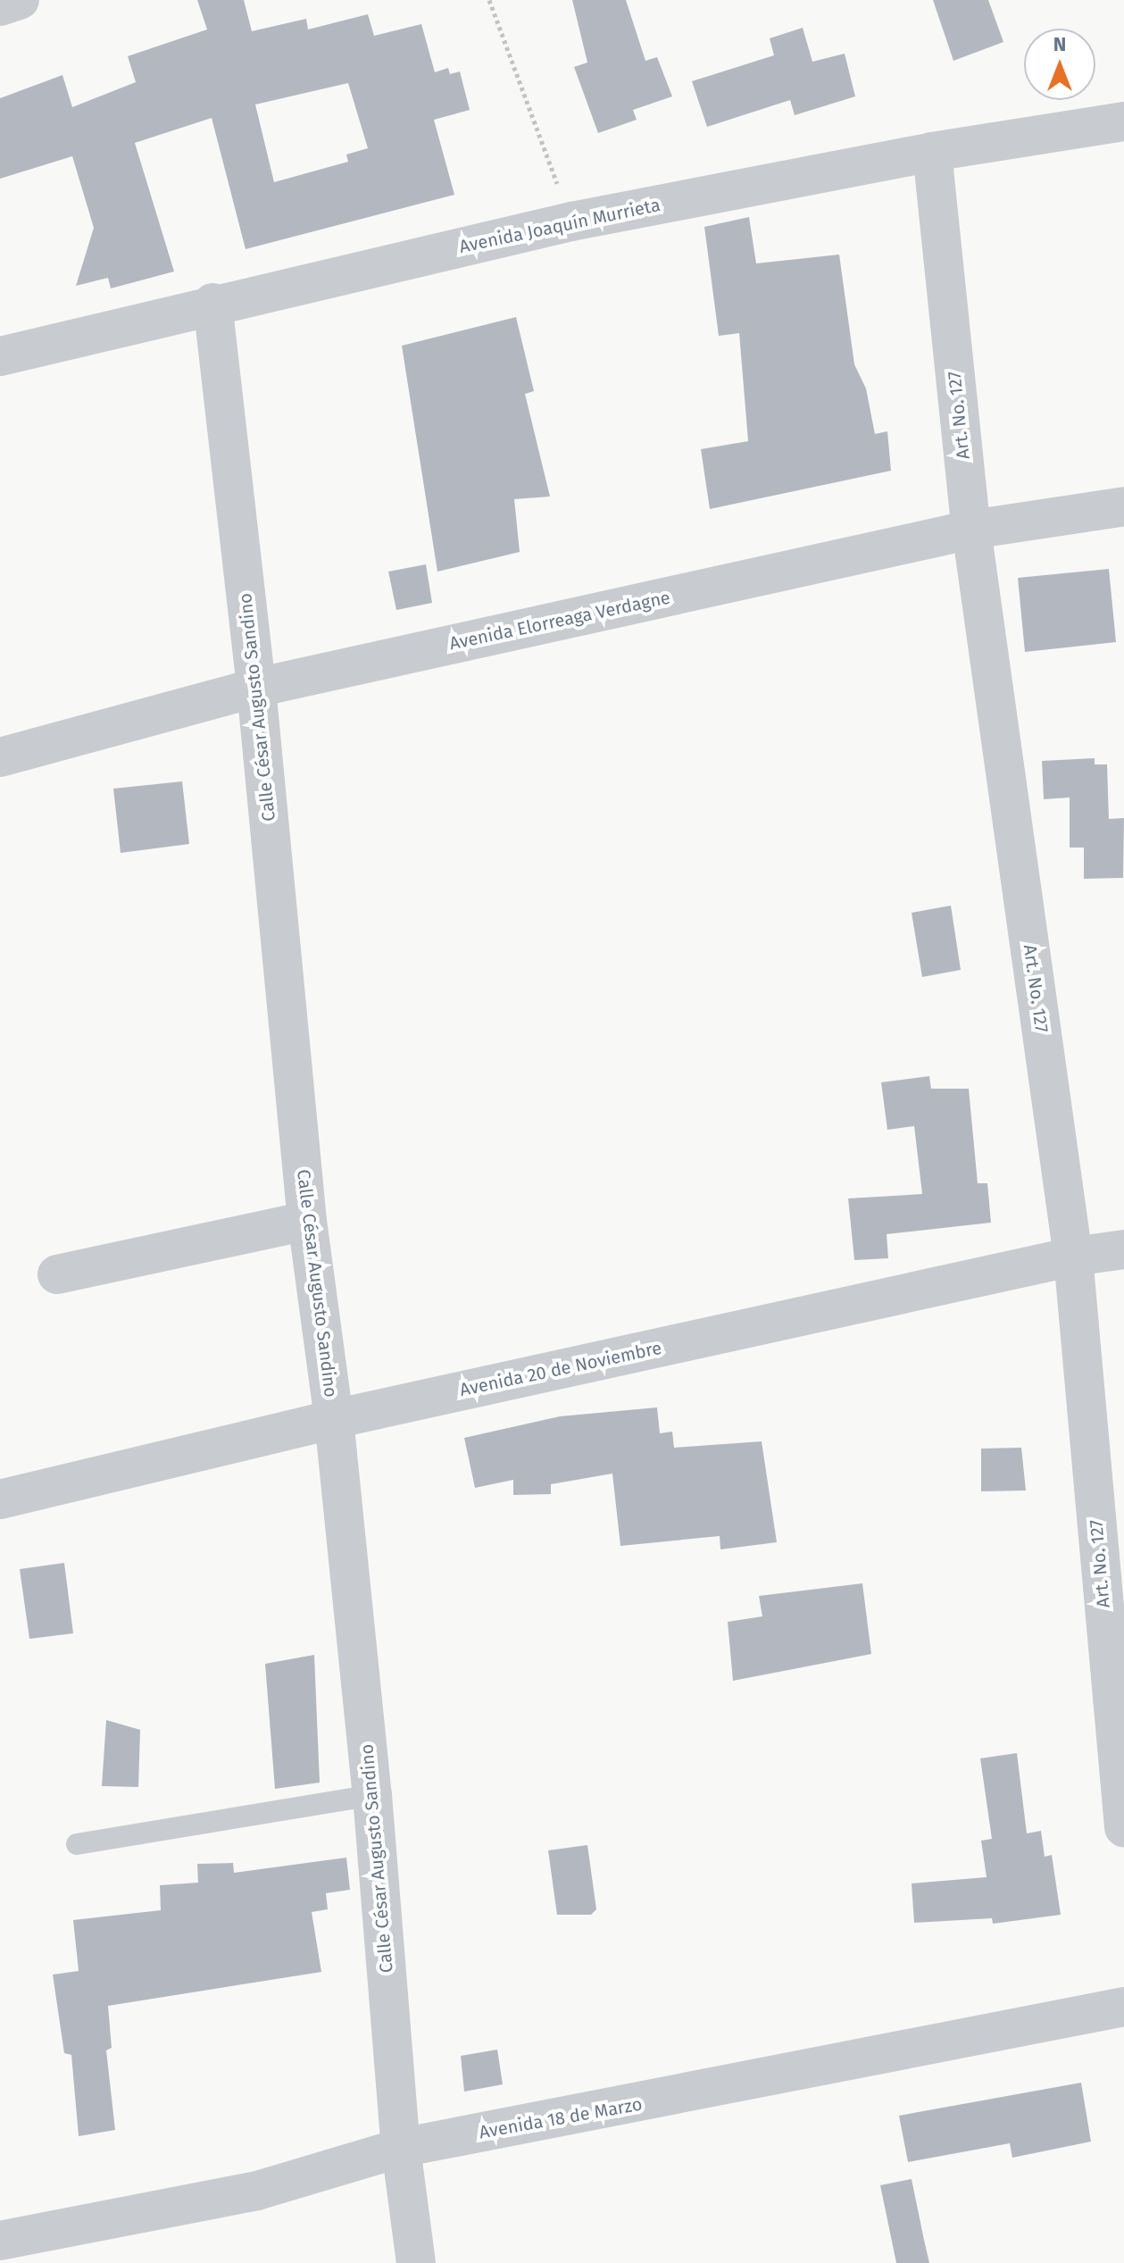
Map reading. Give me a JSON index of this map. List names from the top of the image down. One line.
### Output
{"streets":{"street":["Avenida Joaquín Murrieta","Art. No. 127","Avenida Elorreaga Verdagne","Calle César Augusto Sandino","Avenida 20 de Noviembre","Avenida 18 de Marzo"]},"crossings":[["Avenida Joaquín Murrieta","Art. No. 127"],["Avenida Joaquín Murrieta","Calle César Augusto Sandino"],["Art. No. 127","Avenida Elorreaga Verdagne"],["Art. No. 127","Avenida 20 de Noviembre"],["Avenida Elorreaga Verdagne","Calle César Augusto Sandino"],["Calle César Augusto Sandino","Avenida 20 de Noviembre"],["Calle César Augusto Sandino","Avenida 18 de Marzo"]],"north":"top"}
